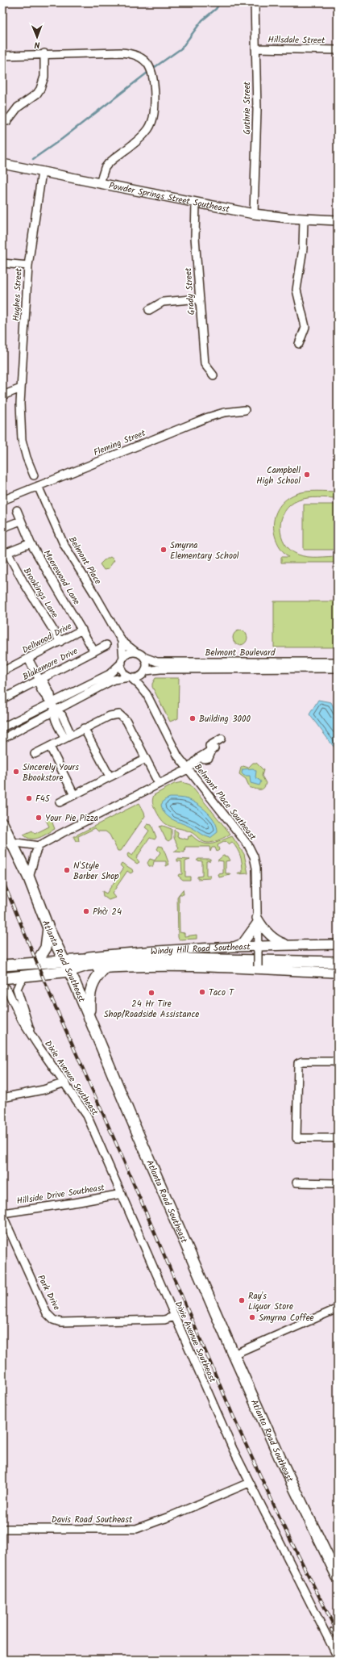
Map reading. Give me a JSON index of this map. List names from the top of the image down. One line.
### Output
{"streets":{"main road":["Windy Hill Road Southeast","Atlanta Road Southeast"],"street":["Hillsdale Street","Guthrie Street","Powder Springs Street Southeast","Grady Street","Hughes Street","Fleming Street","Belmont Place","Moorewood Lane","Brookings Lane","Dellwood Drive","Belmont Boulevard","Blakemore Drive","Belmont Place Southeast","Dixie Avenue Southeast","Hillside Drive Southeast","Park Drive","Davis Road Southeast"]},"crossings":[["Hillsdale Street","Guthrie Street"],["Guthrie Street","Powder Springs Street Southeast"],["Powder Springs Street Southeast","Grady Street"],["Powder Springs Street Southeast","Hughes Street"],["Fleming Street","Belmont Place"],["Belmont Place","Belmont Boulevard"],["Belmont Place","Belmont Place Southeast"],["Moorewood Lane","Dellwood Drive"],["Moorewood Lane","Blakemore Drive"],["Brookings Lane","Dellwood Drive"],["Belmont Boulevard","Belmont Place Southeast"],["Belmont Place Southeast","Windy Hill Road Southeast"],["Windy Hill Road Southeast","Atlanta Road Southeast"],["Windy Hill Road Southeast","Dixie Avenue Southeast"],["Dixie Avenue Southeast","Hillside Drive Southeast"],["Dixie Avenue Southeast","Park Drive"],["Dixie Avenue Southeast","Davis Road Southeast"],["Hillside Drive Southeast","Park Drive"]],"places":["Campbell High School","Smyrna Elementary School","Building 3000","Sincerely Yours Bbookstore","F45","Your Pie Pizza","N'Style Barber Shop","Phở 24","Taco T","24 Hr Tire Shop/Roadside Assistance","Ray's Liquor Store","Smyrna Coffee"],"north":"bottom"}
